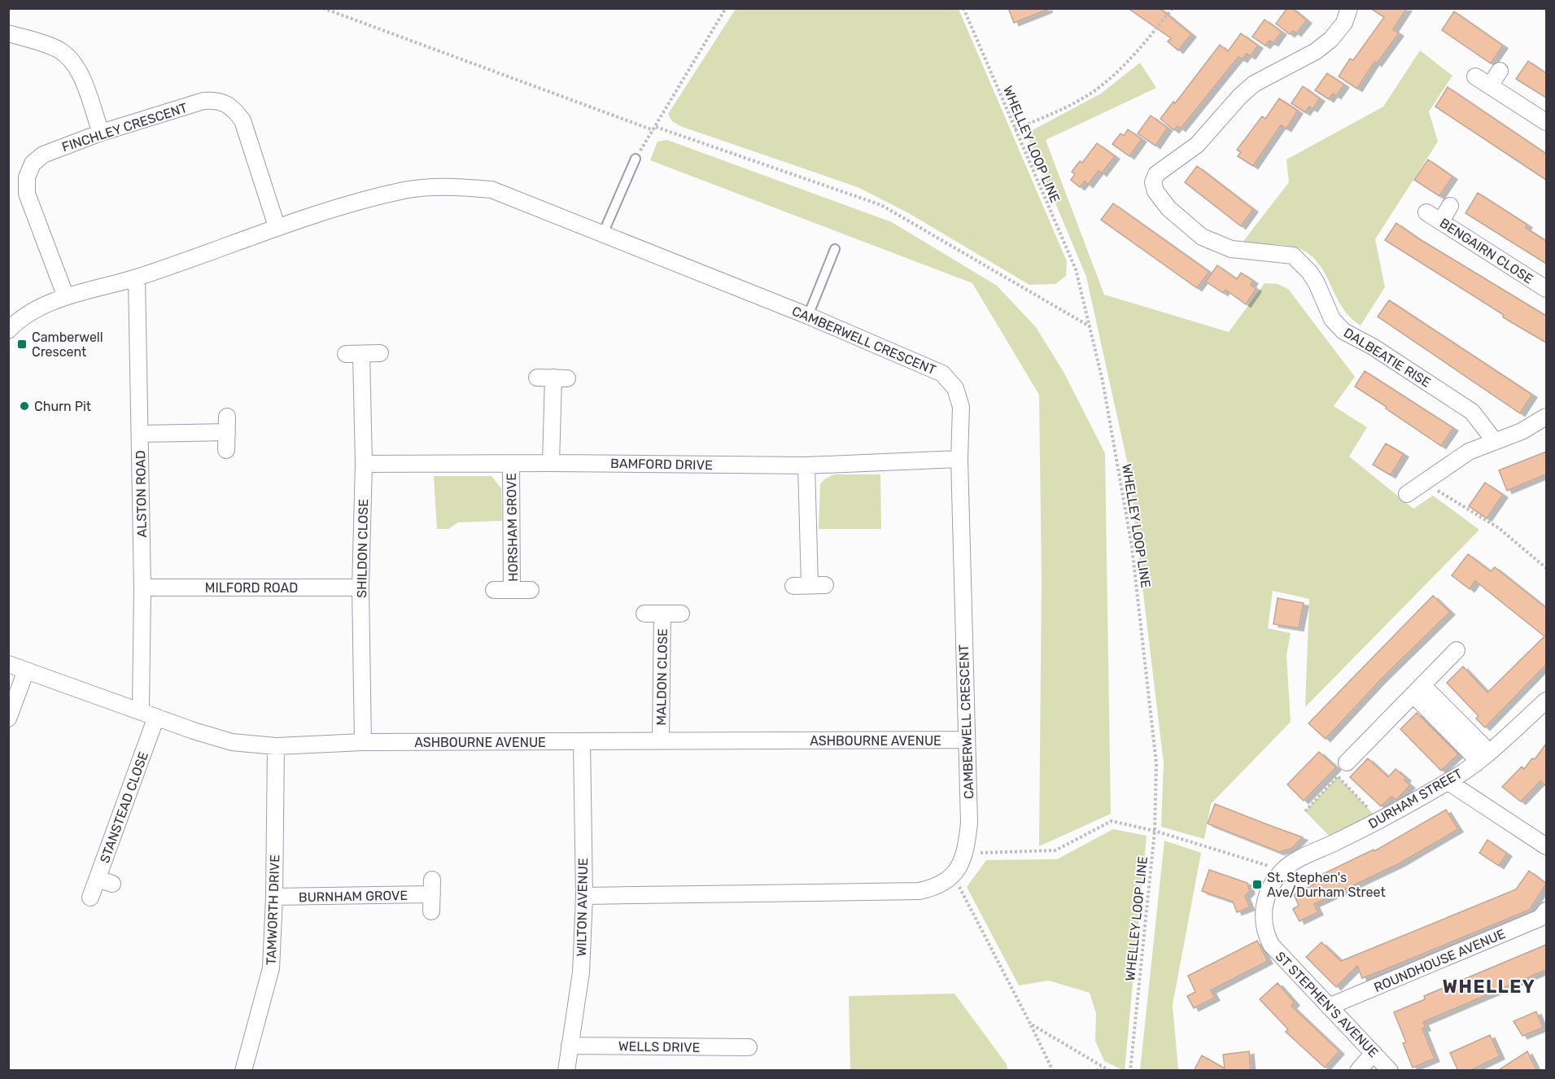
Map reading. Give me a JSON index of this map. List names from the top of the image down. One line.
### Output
{"streets":{"street":["FINCHLEY CRESCENT","BENGAIRN CLOSE","CAMBERWELL CRESCENT","DALBEATIE RISE","BAMFORD DRIVE","ALSTON ROAD","HORSHAM GROVE","SHILDON CLOSE","MILFORD ROAD","MALDON CLOSE","ASHBOURNE AVENUE","DURHAM STREET","STANSTEAD CLOSE","BURNHAM GROVE","WILTON AVENUE","TAMWORTH DRIVE","ROUNDHOUSE AVENUE","ST STEPHEN'S AVENUE","WELLS DRIVE"],"path":["WHELLEY LOOP LINE"]},"crossings":[["FINCHLEY CRESCENT","CAMBERWELL CRESCENT"],["CAMBERWELL CRESCENT","BAMFORD DRIVE"],["CAMBERWELL CRESCENT","ALSTON ROAD"],["CAMBERWELL CRESCENT","ASHBOURNE AVENUE"],["BAMFORD DRIVE","HORSHAM GROVE"],["BAMFORD DRIVE","SHILDON CLOSE"],["ALSTON ROAD","MILFORD ROAD"],["ALSTON ROAD","ASHBOURNE AVENUE"],["SHILDON CLOSE","MILFORD ROAD"],["SHILDON CLOSE","ASHBOURNE AVENUE"],["MALDON CLOSE","ASHBOURNE AVENUE"],["ASHBOURNE AVENUE","STANSTEAD CLOSE"],["ASHBOURNE AVENUE","WILTON AVENUE"],["ASHBOURNE AVENUE","TAMWORTH DRIVE"],["DURHAM STREET","ST STEPHEN'S AVENUE"],["BURNHAM GROVE","TAMWORTH DRIVE"],["WILTON AVENUE","WELLS DRIVE"],["ROUNDHOUSE AVENUE","ST STEPHEN'S AVENUE"]],"districts":["WHELLEY"],"places":{"transit":["Camberwell Crescent","St. Stephen's Ave/Durham Street"],"other":["Churn Pit"]}}
